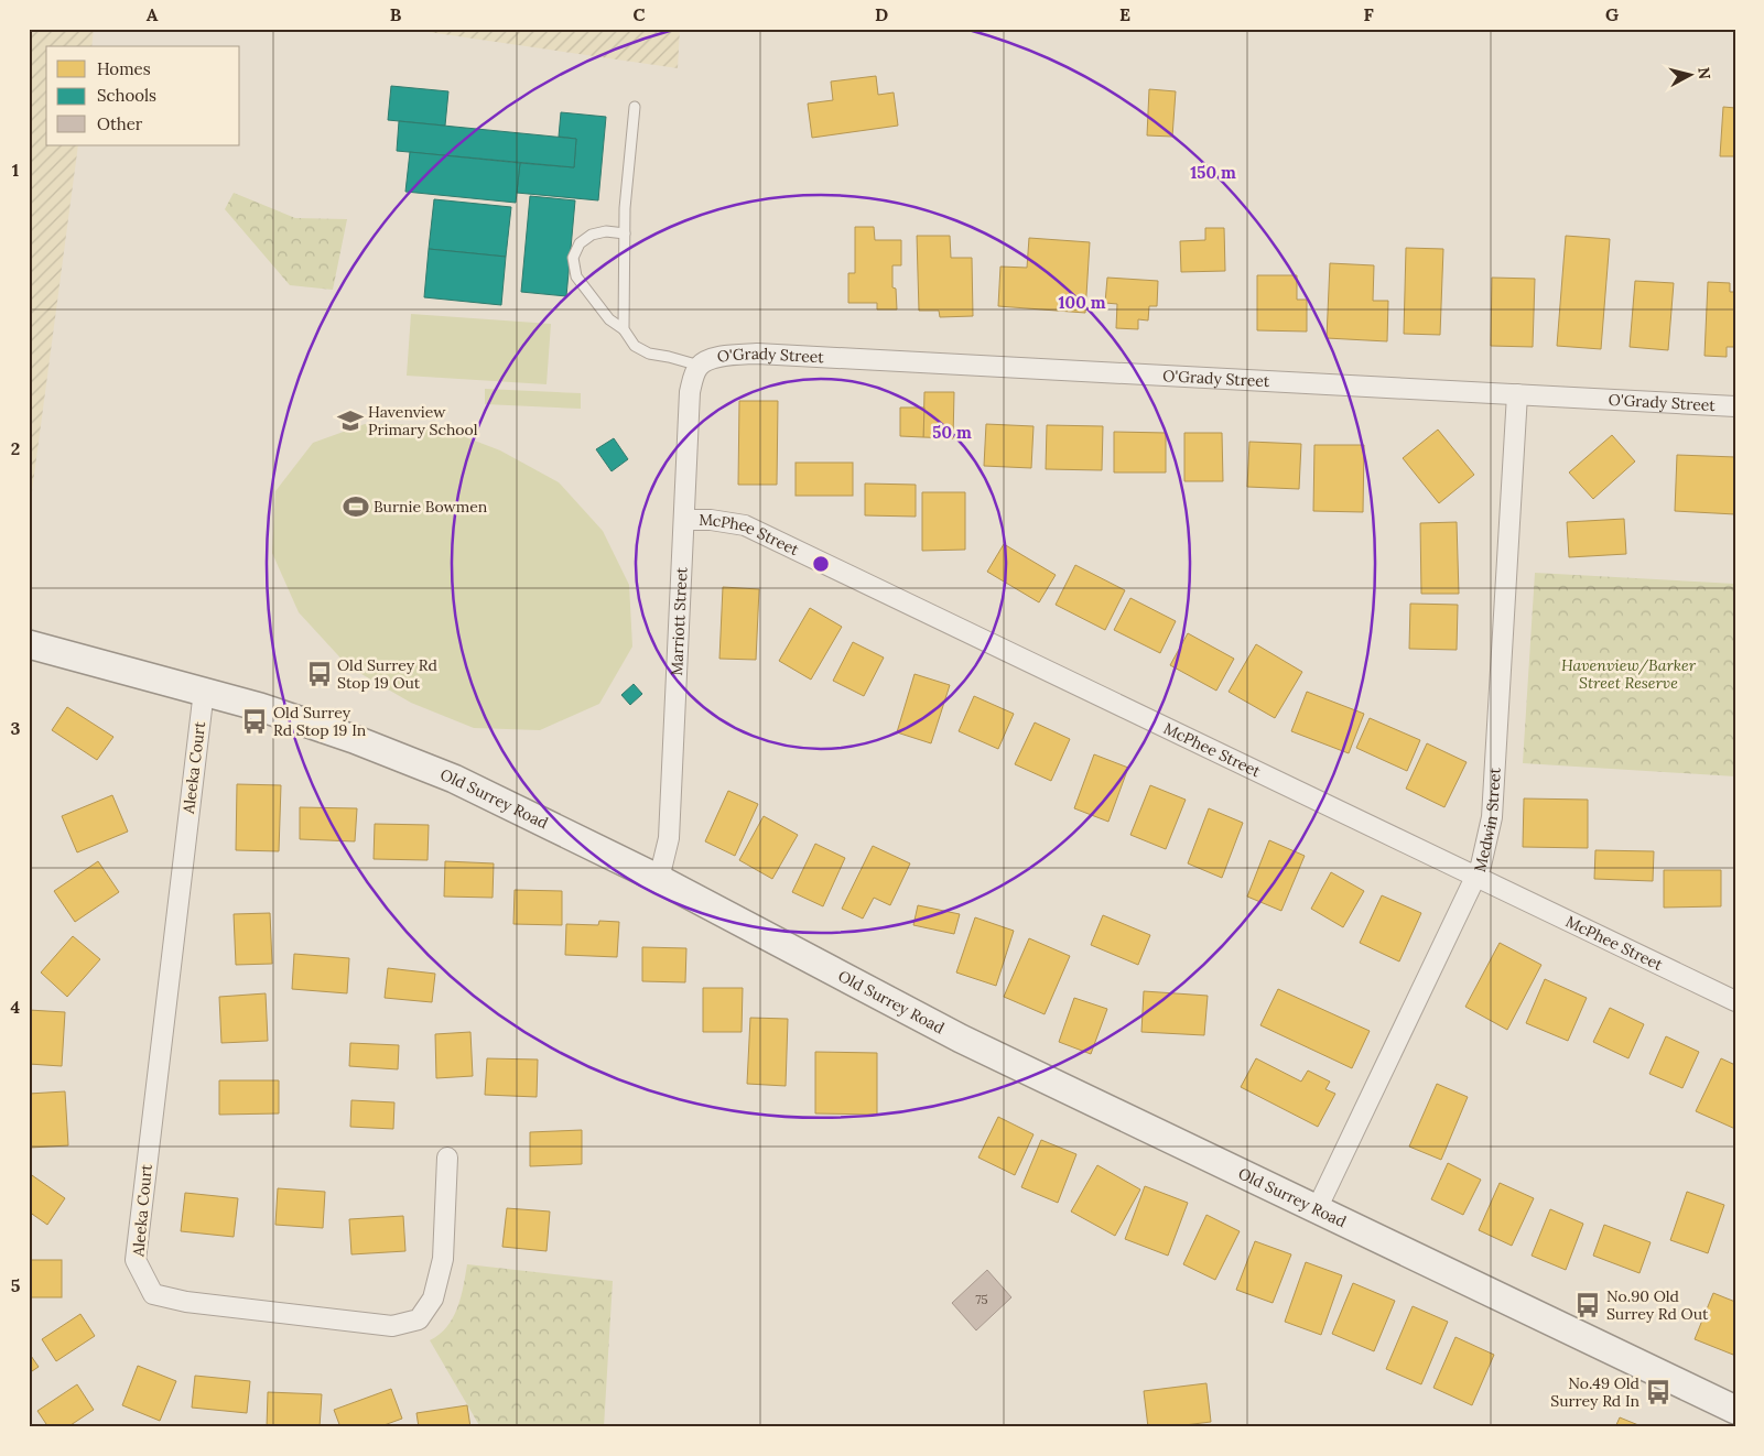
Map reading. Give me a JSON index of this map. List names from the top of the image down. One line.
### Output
{"streets":{"main road":["Old Surrey Road"],"street":["O'Grady Street","McPhee Street","Marriott Street","Aleeka Court","Medwin Street"]},"crossings":[["O'Grady Street","Marriott Street"],["O'Grady Street","Medwin Street"],["McPhee Street","Marriott Street"],["McPhee Street","Medwin Street"],["Marriott Street","Old Surrey Road"],["Aleeka Court","Old Surrey Road"],["Old Surrey Road","Medwin Street"]],"parks":["Havenview/Barker Street Reserve"],"places":{"school or university":["Havenview Primary School"],"sports":["Burnie Bowmen"],"bus stop":["Old Surrey Rd Stop 19 Out","Old Surrey Rd Stop 19 In","No.90 Old Surrey Rd Out","No.49 Old Surrey Rd In"]},"house_numbers":["75"],"legend":["Homes","Schools","Other"],"north":"right","grid":{"columns":["A","B","C","D","E","F","G"],"rows":["1","2","3","4","5"]},"rings":["150 m","100 m","50 m"]}
